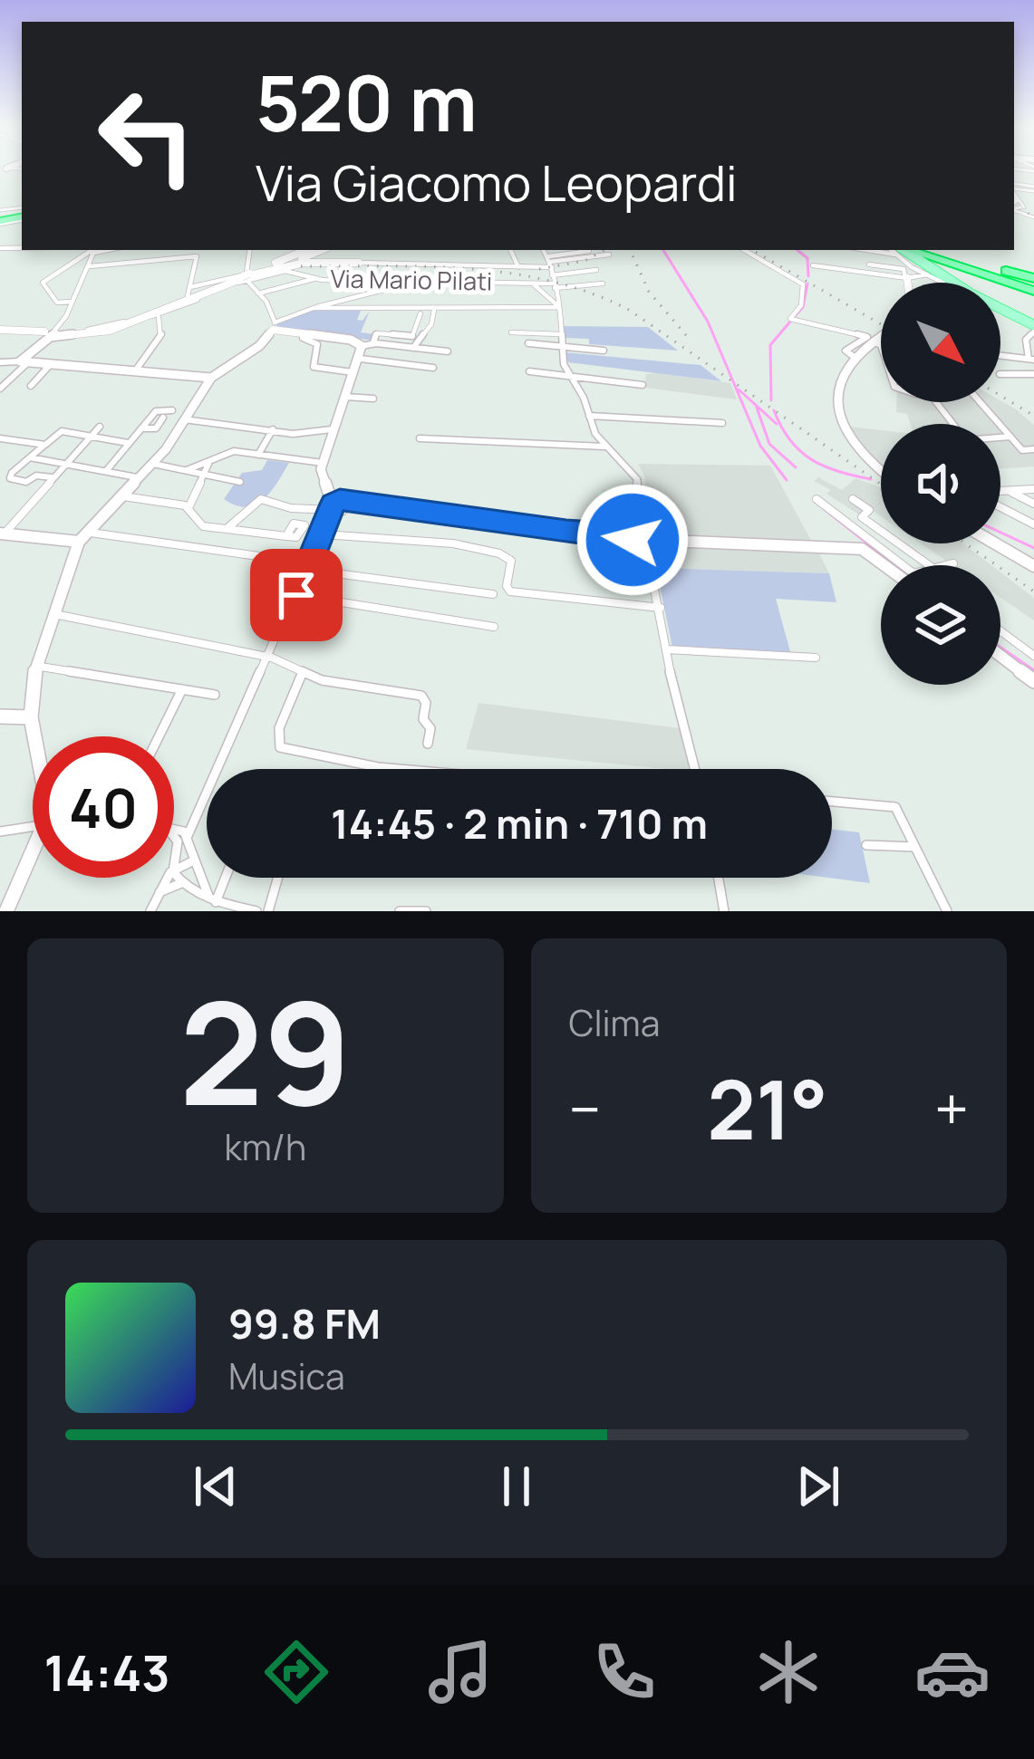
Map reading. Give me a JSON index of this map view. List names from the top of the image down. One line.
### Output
{"streets":{"street":["Via Mario Pilati"]},"north":"bottom right","page":{"turn":["520 m","Via Giacomo Leopardi"],"limit":"40","trip":"14:45 · 2 min · 710 m","tile":[["29","km/h"],"Clima"],"heat":["−","21°","+"],"song":["99.8 FM","Musica"],"tabs":"14:43"}}
